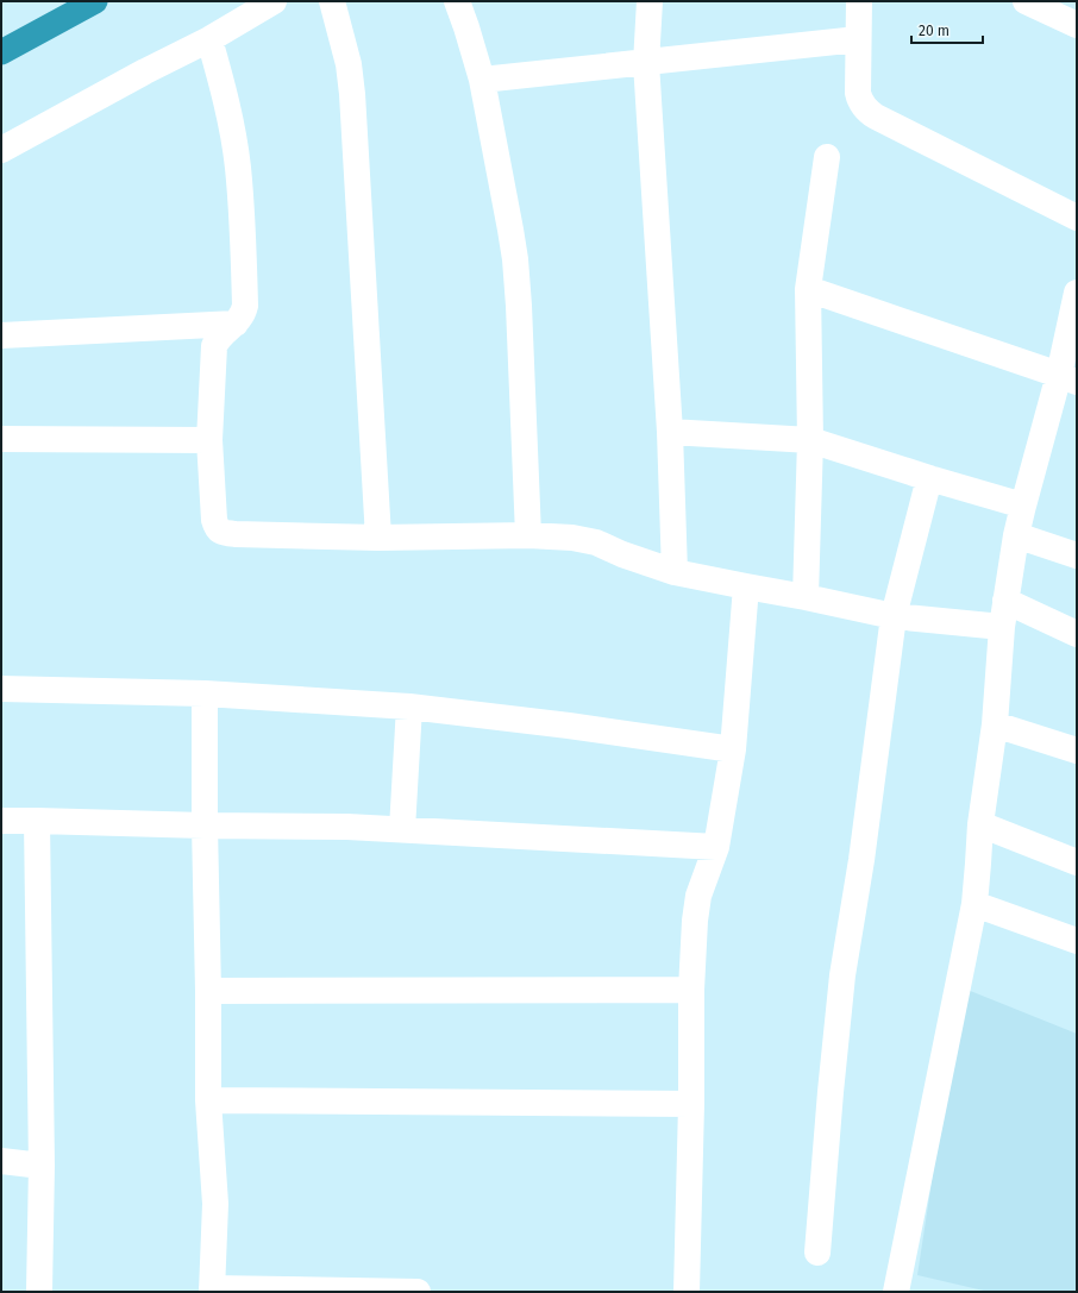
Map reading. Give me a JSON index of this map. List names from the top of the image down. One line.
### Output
{"scale_bar":"20 m"}
